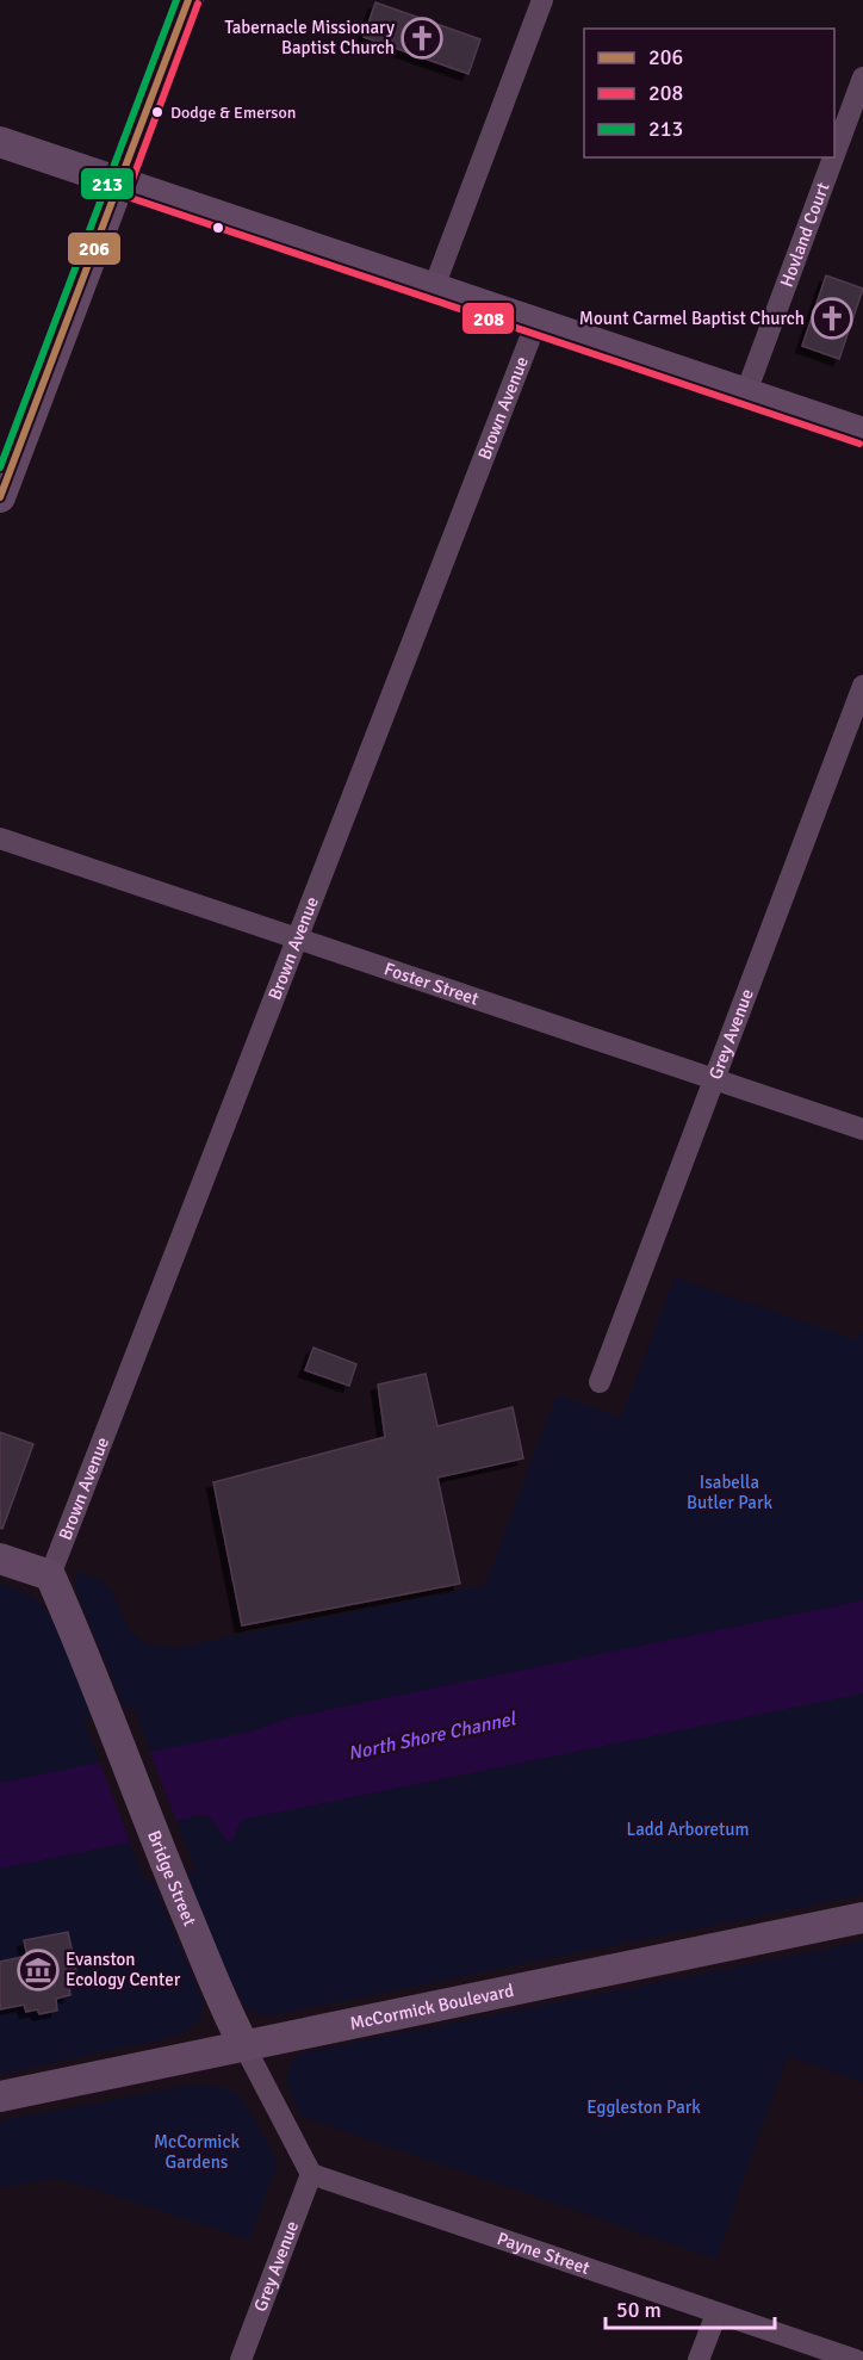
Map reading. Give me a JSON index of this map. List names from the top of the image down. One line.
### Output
{"streets":{"main road":["Bridge Street","McCormick Boulevard"],"street":["Hovland Court","Brown Avenue","Foster Street","Grey Avenue","Payne Street"]},"crossings":[["Brown Avenue","Foster Street"],["Brown Avenue","Bridge Street"],["Foster Street","Grey Avenue"],["Grey Avenue","Bridge Street"],["Grey Avenue","Payne Street"],["Bridge Street","McCormick Boulevard"],["Bridge Street","Payne Street"]],"water":["North Shore Channel"],"parks":["Isabella Butler Park","Ladd Arboretum","Eggleston Park","McCormick Gardens"],"places":{"church":["Tabernacle Missionary Baptist Church","Mount Carmel Baptist Church"],"other":["Dodge & Emerson"],"museum":["Evanston Ecology Center"]},"lines":["transit line 206","transit line 213","transit line 208"],"legend":["206","208","213"],"scale_bar":"50 m"}
